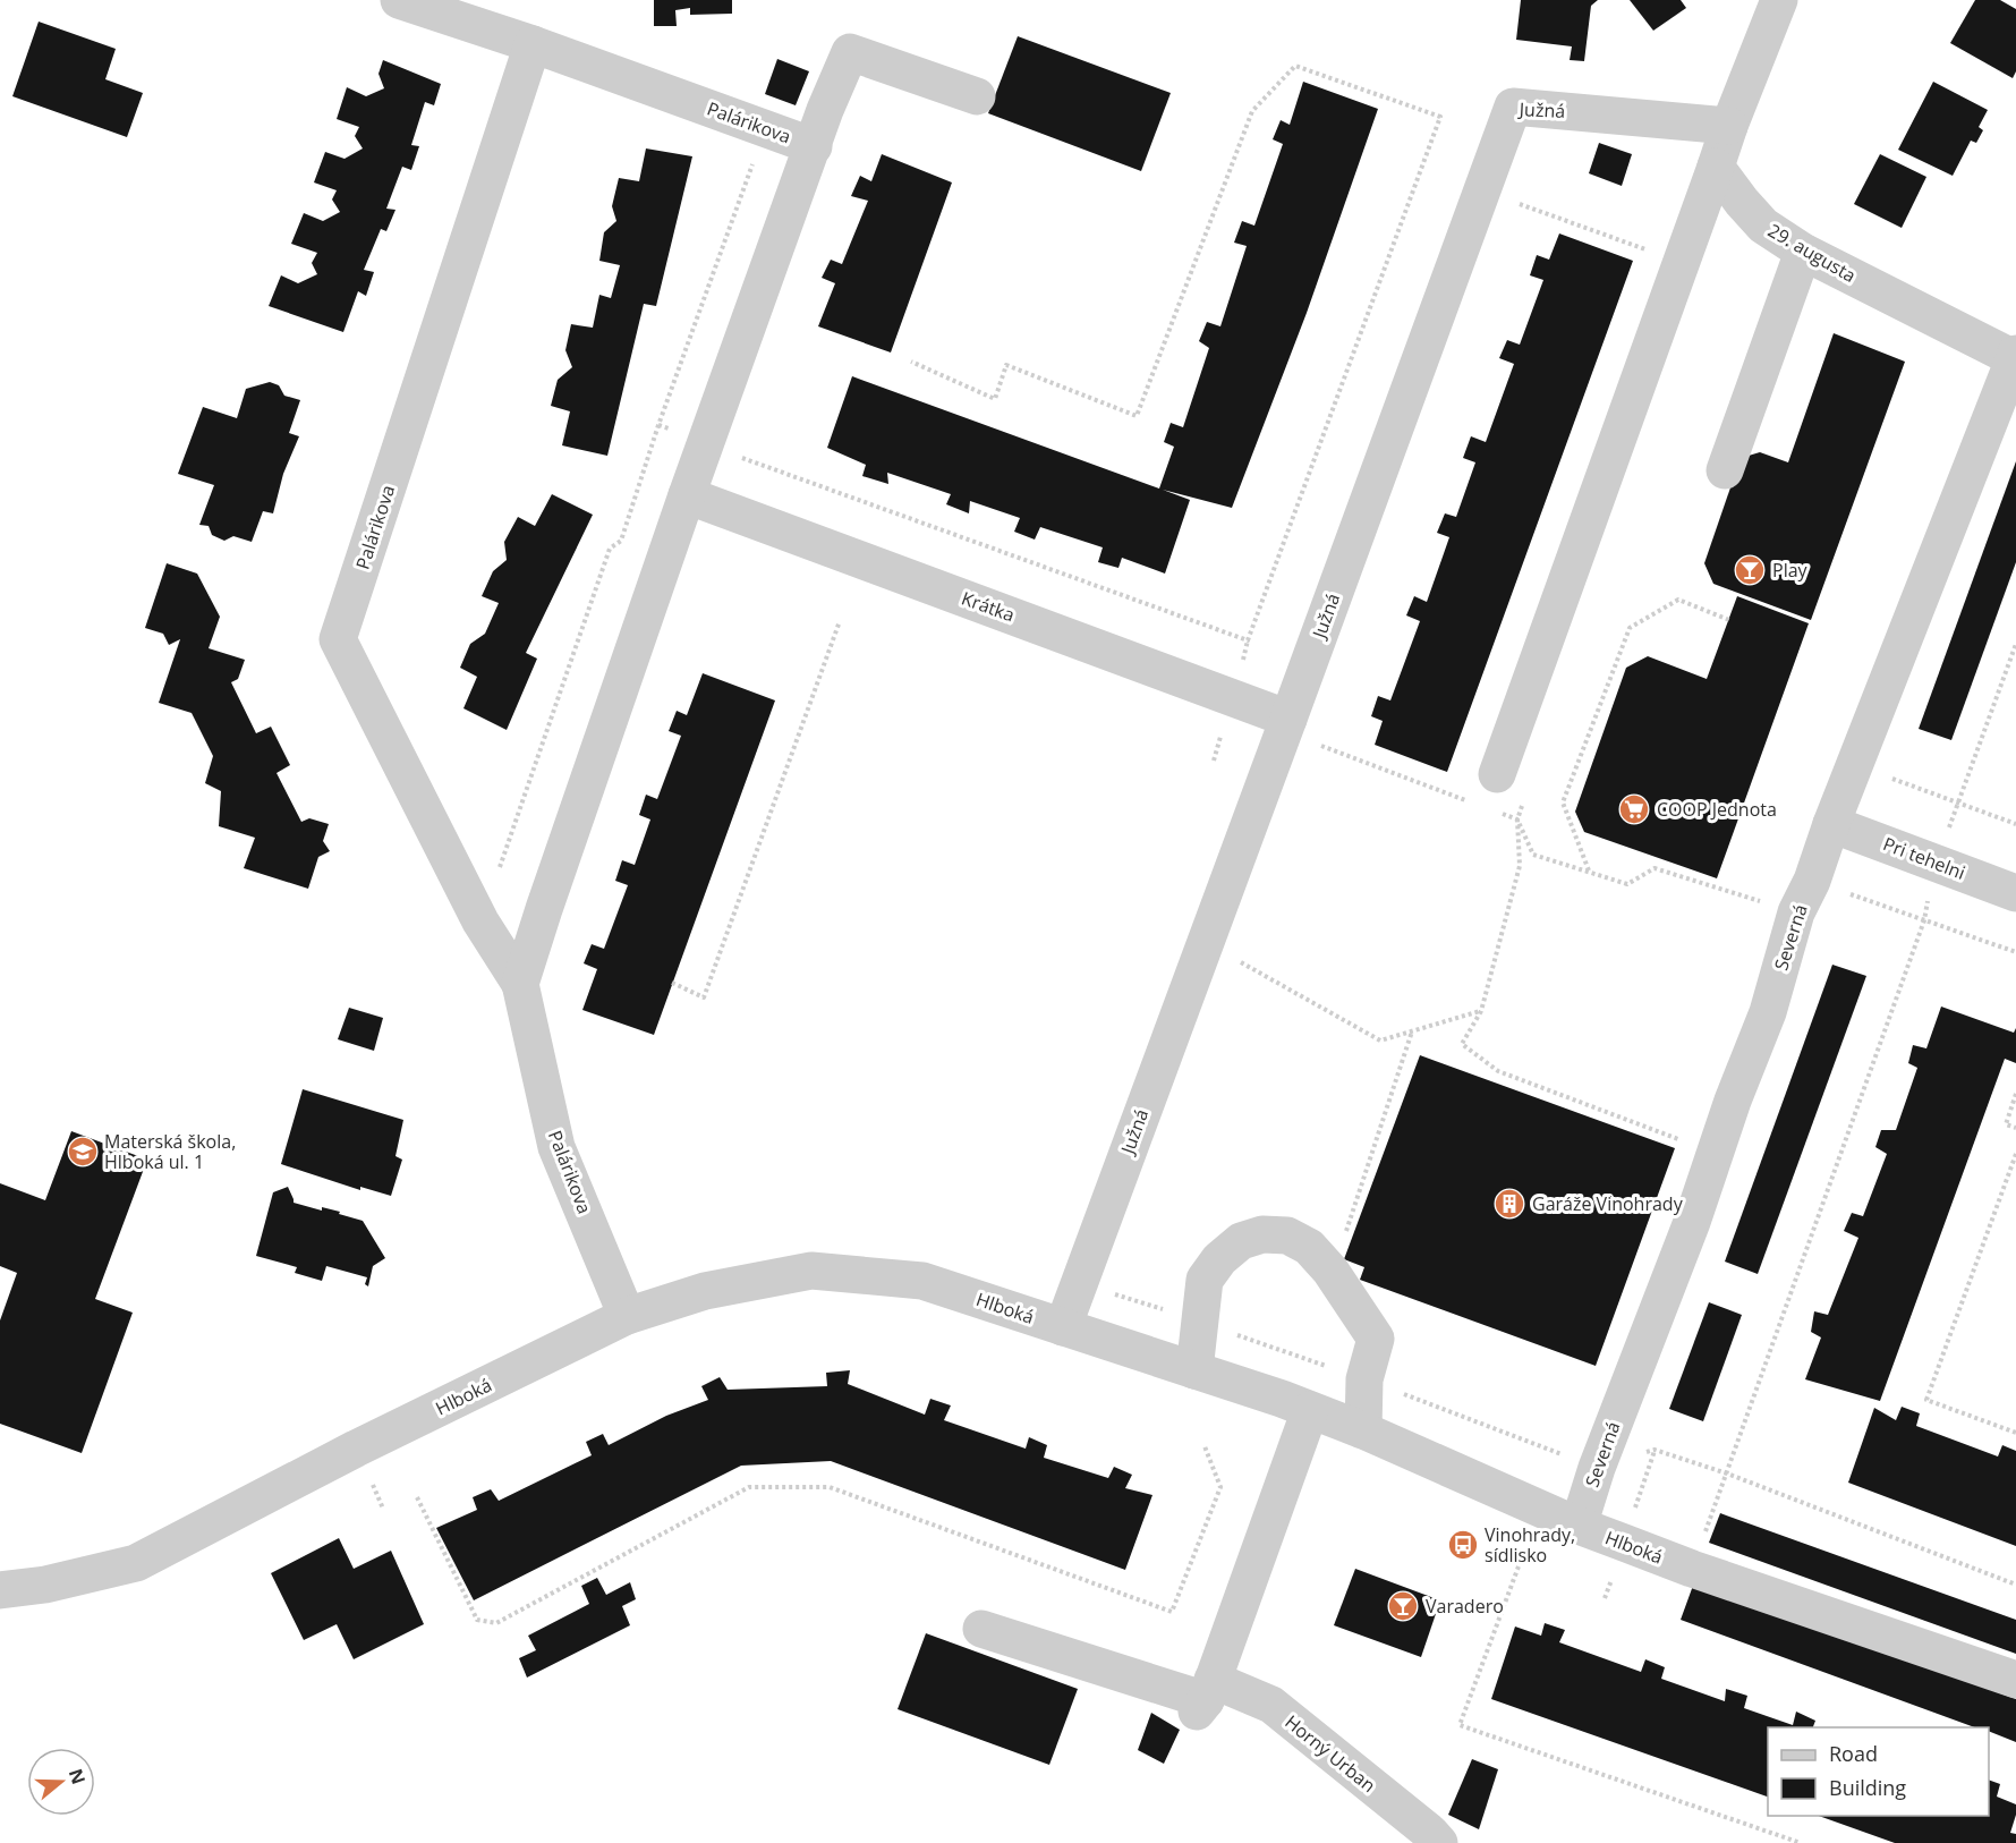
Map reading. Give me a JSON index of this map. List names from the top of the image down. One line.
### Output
{"streets":{"street":["Južná","Palárikova","29. augusta","Krátka","Pri tehelni","Severná","Hlboká","Horný Urban"]},"crossings":[["Južná","Krátka"],["Južná","Hlboká"],["Palárikova","Krátka"],["Palárikova","Hlboká"],["29. augusta","Severná"],["Pri tehelni","Severná"],["Severná","Hlboká"]],"places":{"bar":["Play","Varadero"],"supermarket":["COOP Jednota"],"school or university":["Materská škola, Hlboká ul. 1"],"building":["Garáže Vinohrady"],"bus stop":["Vinohrady, sídlisko"]},"legend":["Road","Building"],"north":"right"}
